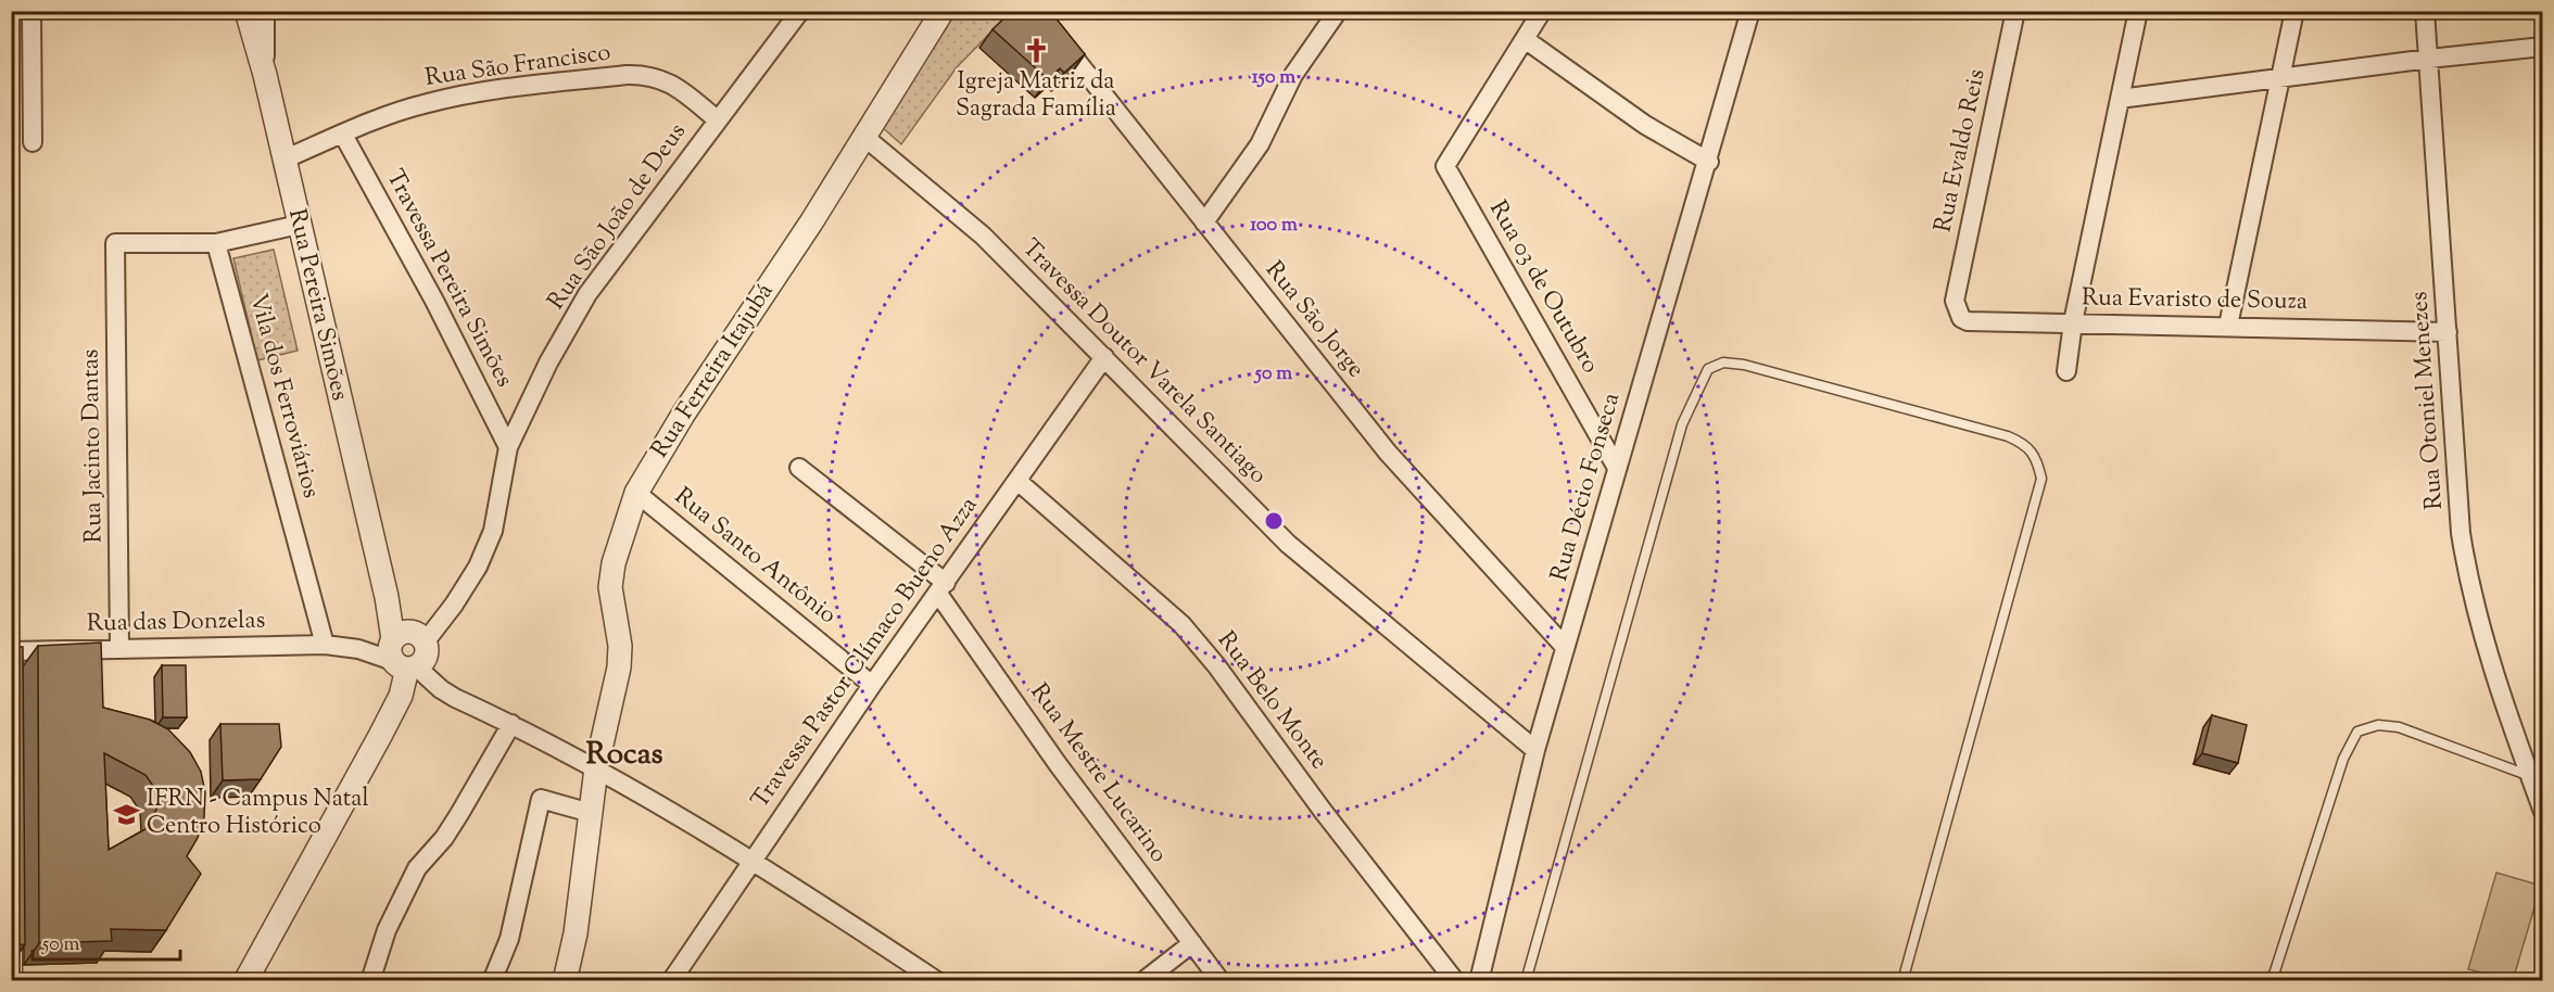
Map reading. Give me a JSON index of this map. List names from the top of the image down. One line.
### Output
{"streets":{"street":["Rua São Francisco","Rua Evaldo Reis","Rua São João de Deus","Travessa Pereira Simões","Rua 03 de Outubro","Rua Evaristo de Souza","Rua Pereira Simões","Rua São Jorge","Travessa Doutor Varela Santiago","Rua Ferreira Itajubá","Vila dos Ferroviários","Rua Otoniel Menezes","Rua Jacinto Dantas","Rua Décio Fonseca","Rua Santo Antônio","Rua das Donzelas","Travessa Pastor Clímaco Bueno Azza","Rua Belo Monte","Rua Mestre Lucarino"]},"crossings":[["Rua São Francisco","Rua São João de Deus"],["Rua São Francisco","Travessa Pereira Simões"],["Rua São Francisco","Rua Pereira Simões"],["Rua Evaldo Reis","Rua Evaristo de Souza"],["Rua São João de Deus","Travessa Pereira Simões"],["Rua São João de Deus","Rua Pereira Simões"],["Rua São João de Deus","Rua das Donzelas"],["Rua 03 de Outubro","Rua Décio Fonseca"],["Rua Evaristo de Souza","Rua Otoniel Menezes"],["Rua Pereira Simões","Rua das Donzelas"],["Rua São Jorge","Rua Décio Fonseca"],["Travessa Doutor Varela Santiago","Rua Ferreira Itajubá"],["Travessa Doutor Varela Santiago","Rua Décio Fonseca"],["Travessa Doutor Varela Santiago","Travessa Pastor Clímaco Bueno Azza"],["Rua Ferreira Itajubá","Rua Santo Antônio"],["Vila dos Ferroviários","Rua Jacinto Dantas"],["Vila dos Ferroviários","Rua das Donzelas"],["Rua Jacinto Dantas","Rua das Donzelas"],["Rua Santo Antônio","Travessa Pastor Clímaco Bueno Azza"],["Travessa Pastor Clímaco Bueno Azza","Rua Belo Monte"],["Travessa Pastor Clímaco Bueno Azza","Rua Mestre Lucarino"]],"districts":["Rocas"],"places":{"church":["Igreja Matriz da Sagrada Família"],"school or university":["IFRN - Campus Natal Centro Histórico"]},"scale_bar":"50 m","rings":["150 m","100 m","50 m"]}
